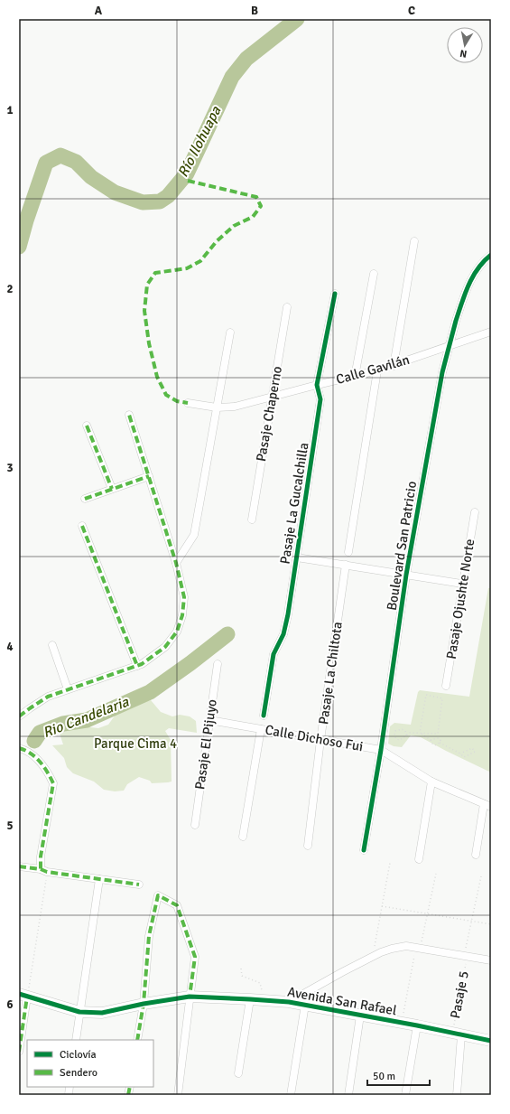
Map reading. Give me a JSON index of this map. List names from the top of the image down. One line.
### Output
{"streets":{"street":["Calle Gavilán","Pasaje Chaperno","Pasaje La Gucalchilla","Boulevard San Patricio","Pasaje Ojushte Norte","Pasaje La Chiltota","Calle Dichoso Fui","Pasaje El Pijuyo","Avenida San Rafael"],"path":["Pasaje 5"]},"crossings":[["Calle Gavilán","Pasaje Chaperno"],["Calle Gavilán","Pasaje La Gucalchilla"],["Calle Gavilán","Boulevard San Patricio"],["Boulevard San Patricio","Calle Dichoso Fui"],["Pasaje La Chiltota","Calle Dichoso Fui"],["Calle Dichoso Fui","Pasaje El Pijuyo"],["Pasaje 5","Avenida San Rafael"]],"water":["Río Ilohuapa","Rio Candelaria"],"parks":["Parque Cima 4"],"legend":["Ciclovía","Sendero"],"scale_bar":"50 m","north":"bottom","grid":{"columns":["A","B","C"],"rows":["1","2","3","4","5","6"]}}
